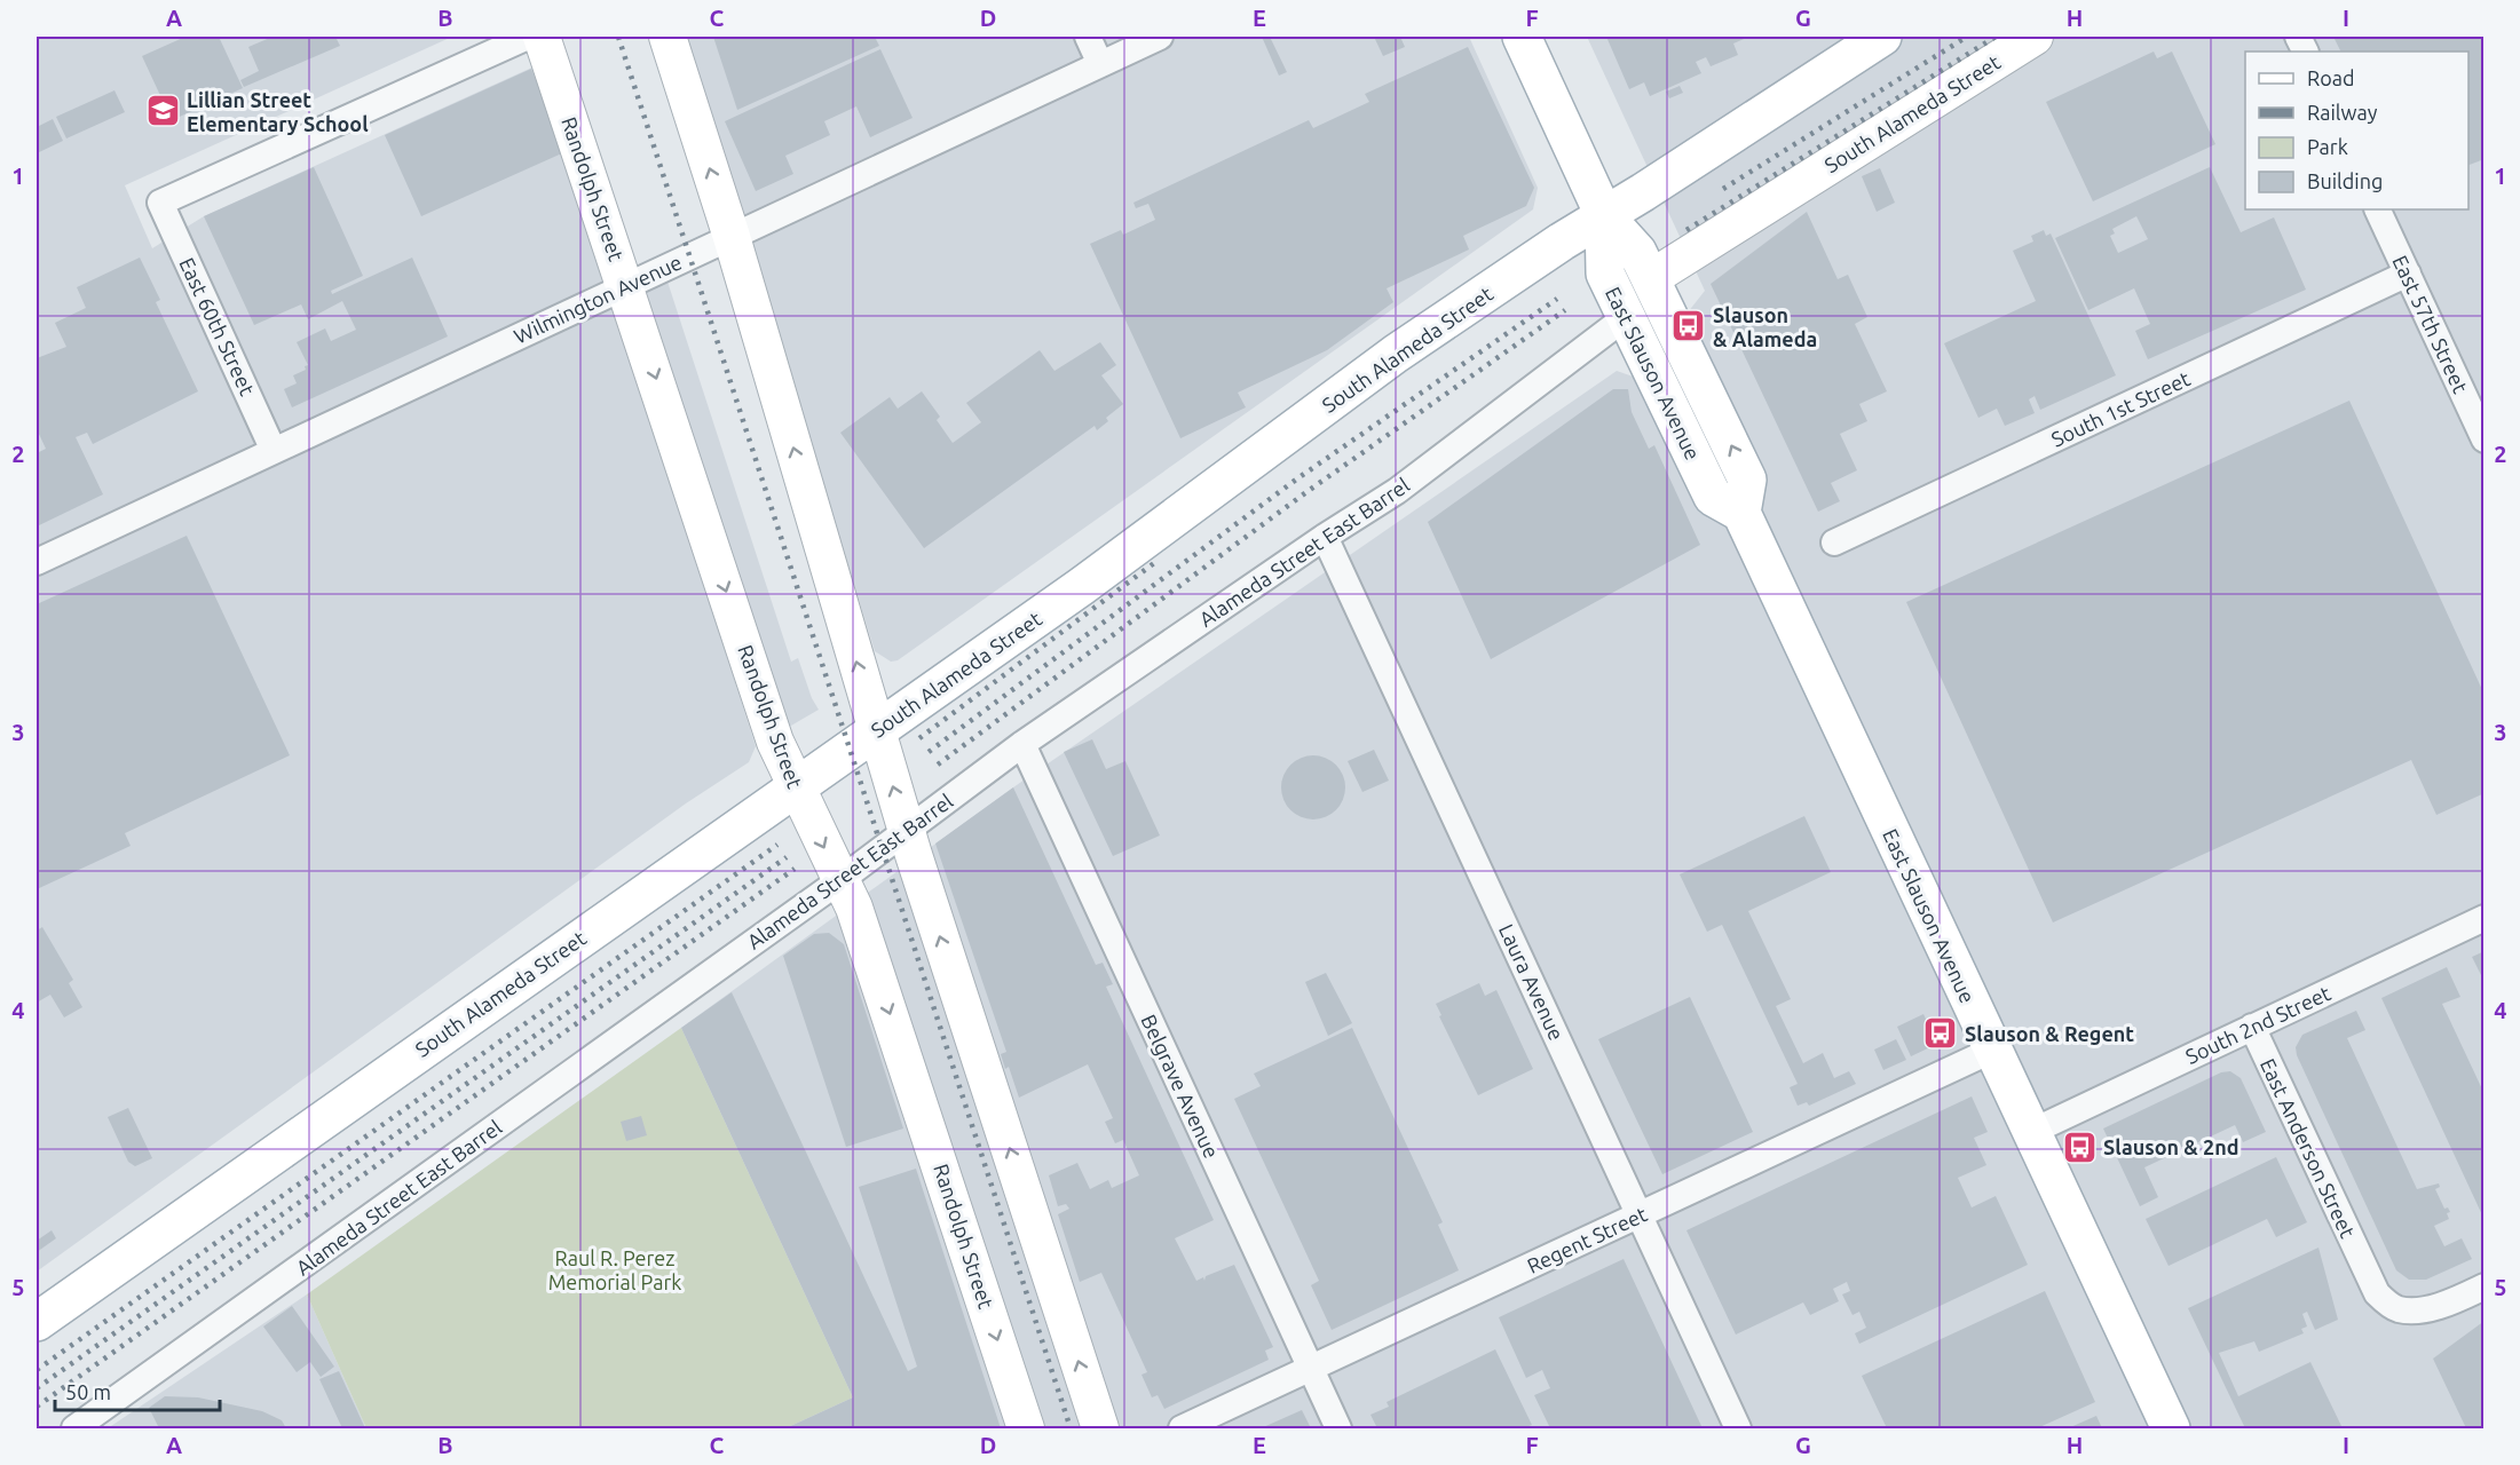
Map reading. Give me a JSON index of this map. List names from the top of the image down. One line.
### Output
{"streets":{"main road":["South Alameda Street","East Slauson Avenue"],"street":["Randolph Street","Wilmington Avenue","East 57th Street","East 60th Street","South 1st Street","Alameda Street East Barrel","Laura Avenue","South 2nd Street","Belgrave Avenue","East Anderson Street","Regent Street"]},"crossings":[["South Alameda Street","Randolph Street"],["South Alameda Street","East Slauson Avenue"],["Randolph Street","Wilmington Avenue"],["Randolph Street","Alameda Street East Barrel"],["Wilmington Avenue","East 60th Street"],["East 57th Street","South 1st Street"],["East Slauson Avenue","Alameda Street East Barrel"],["East Slauson Avenue","South 2nd Street"],["East Slauson Avenue","Regent Street"],["Alameda Street East Barrel","Laura Avenue"],["Alameda Street East Barrel","Belgrave Avenue"],["Laura Avenue","Regent Street"],["South 2nd Street","East Anderson Street"],["Belgrave Avenue","Regent Street"]],"parks":["Raul R. Perez Memorial Park"],"places":{"school or university":["Lillian Street Elementary School"],"bus stop":["Slauson & Alameda","Slauson & Regent","Slauson & 2nd"]},"legend":["Road","Railway","Park","Building"],"scale_bar":"50 m","grid":{"columns":["A","B","C","D","E","F","G","H","I"],"rows":["1","2","3","4","5"]}}
